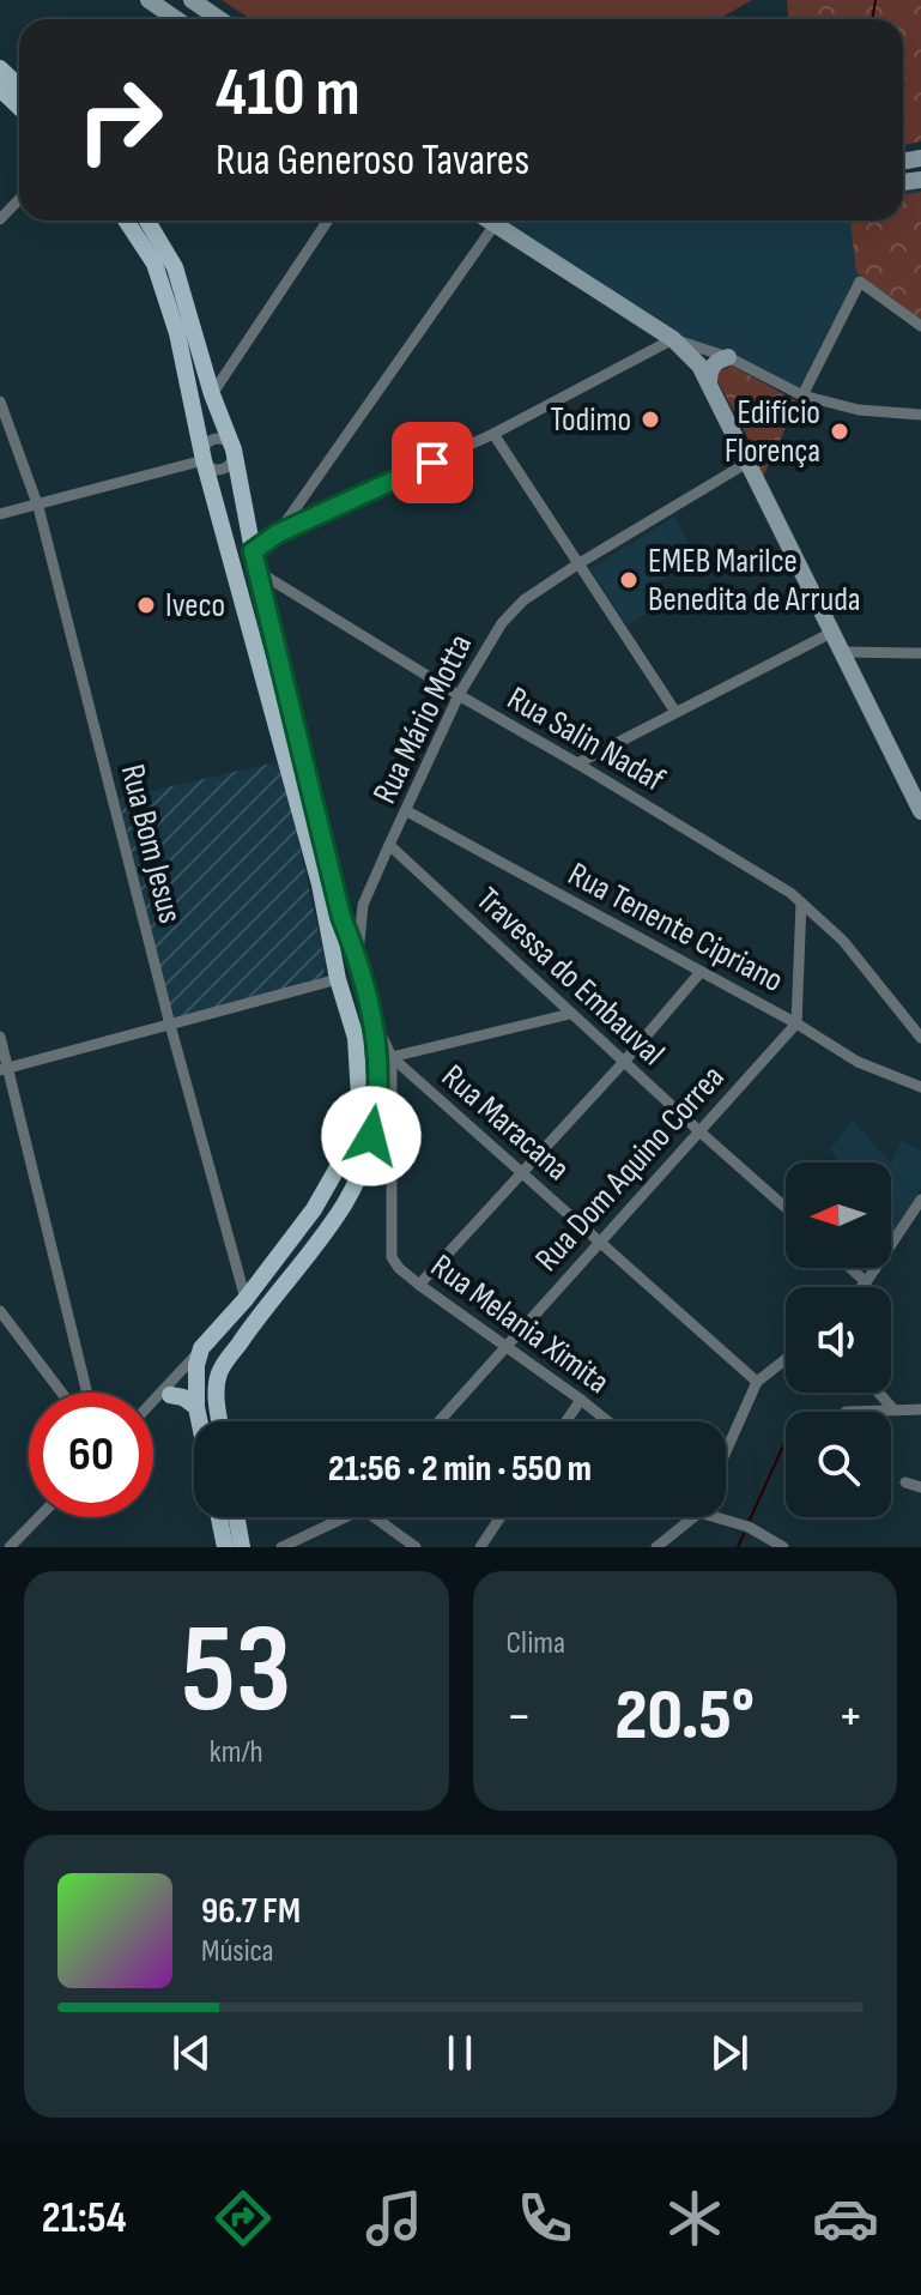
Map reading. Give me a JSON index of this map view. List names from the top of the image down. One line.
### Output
{"streets":{"street":["Rua Mário Motta","Rua Salin Nadaf","Rua Bom Jesus","Rua Tenente Cipriano","Travessa do Embauval","Rua Maracana","Rua Dom Aquino Correa","Rua Melania Ximita"]},"crossings":[["Rua Mário Motta","Rua Salin Nadaf"],["Rua Mário Motta","Rua Tenente Cipriano"],["Rua Mário Motta","Travessa do Embauval"],["Rua Tenente Cipriano","Rua Dom Aquino Correa"],["Travessa do Embauval","Rua Dom Aquino Correa"],["Rua Maracana","Rua Dom Aquino Correa"],["Rua Maracana","Rua Melania Ximita"],["Rua Dom Aquino Correa","Rua Melania Ximita"]],"places":["Todimo","Edifício Florença","EMEB Marilce Benedita de Arruda","Iveco"],"north":"left","page":{"turn":["410 m","Rua Generoso Tavares"],"limit":"60","trip":"21:56 · 2 min · 550 m","tile":[["53","km/h"],"Clima"],"heat":["−","20.5°","+"],"song":["96.7 FM","Música"],"tabs":"21:54"}}
